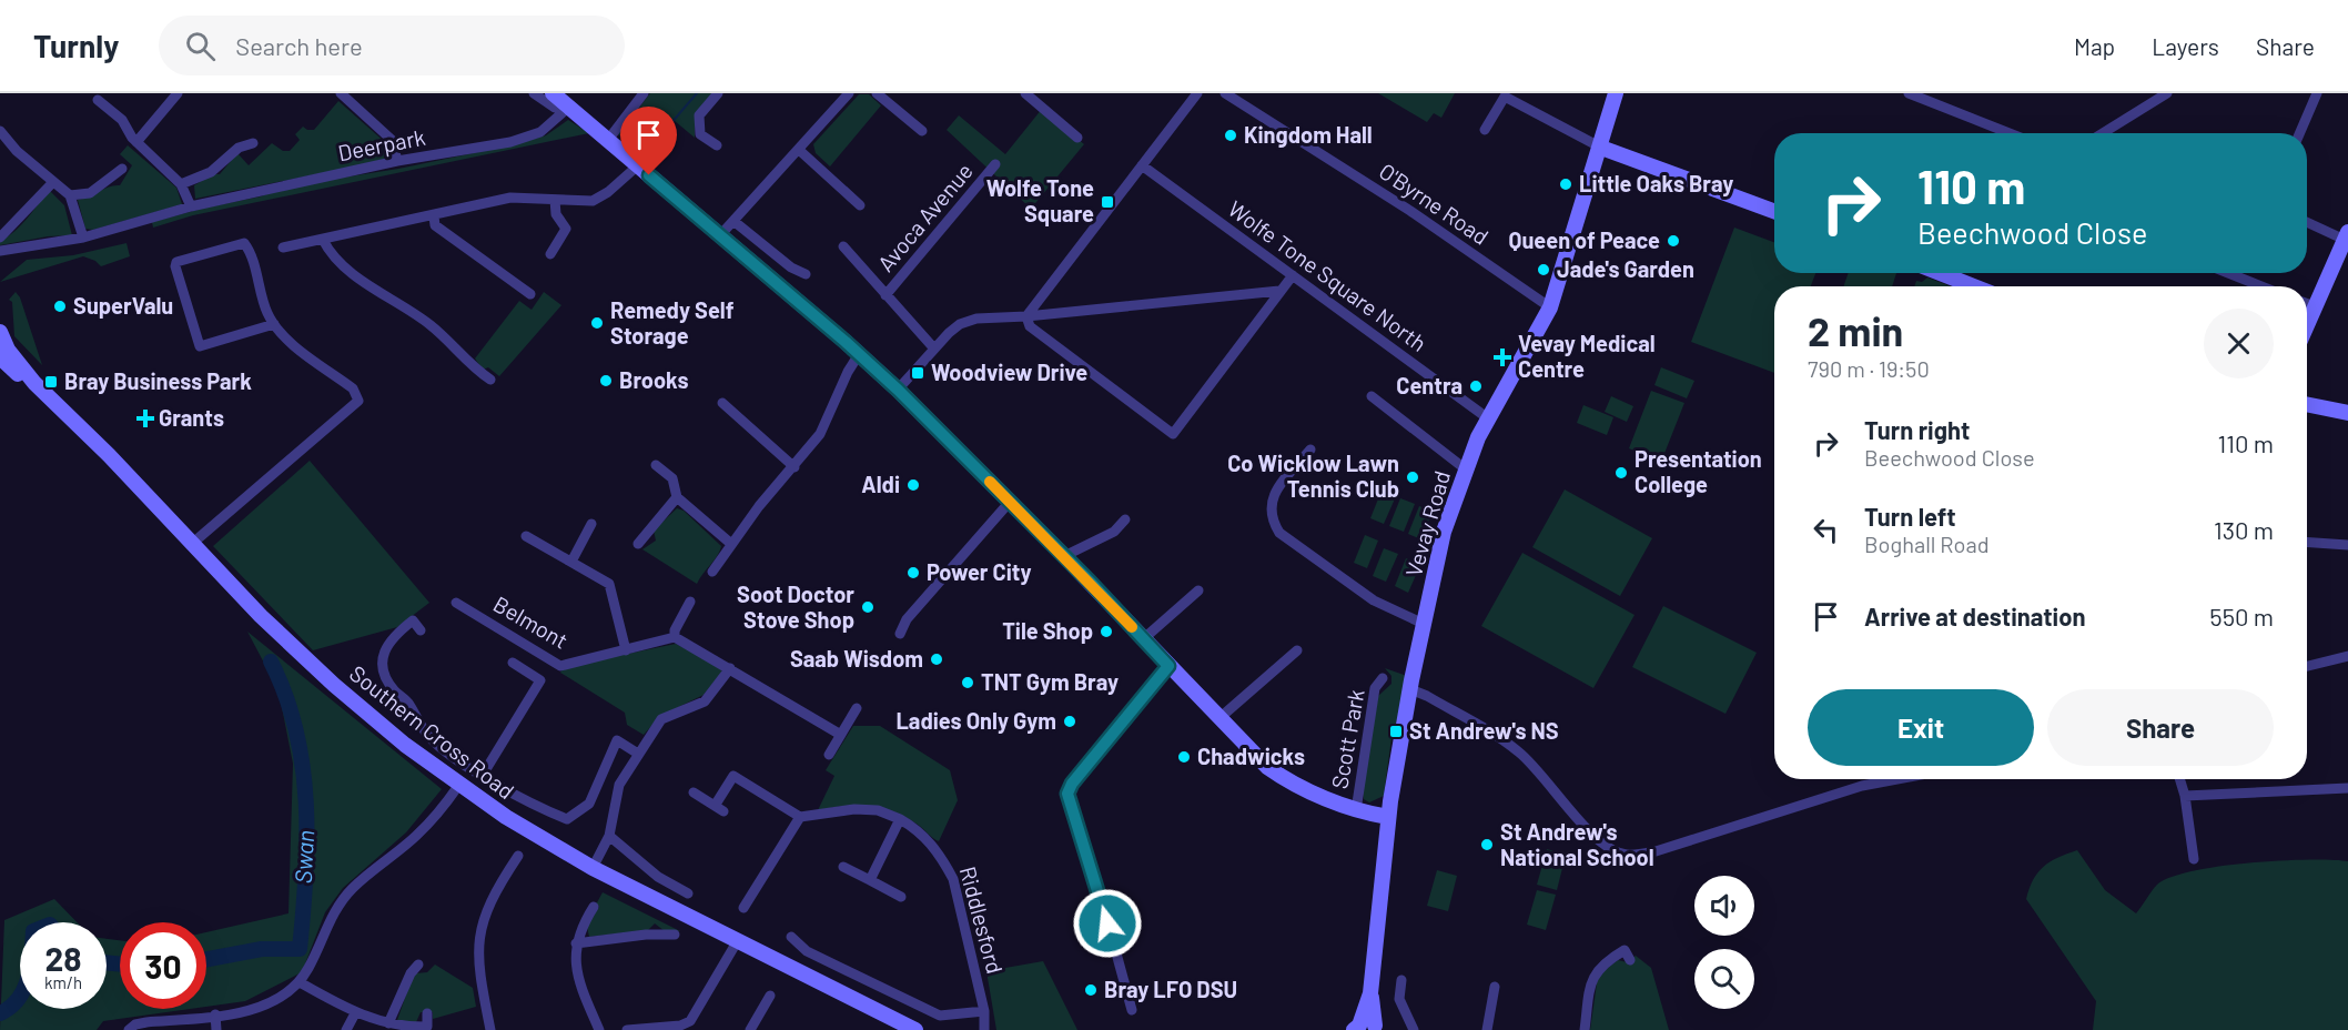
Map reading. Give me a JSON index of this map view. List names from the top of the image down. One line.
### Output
{"streets":{"main road":["Vevay Road","Southern Cross Road"],"street":["Deerpark","O'Byrne Road","Avoca Avenue","Wolfe Tone Square North","Belmont","Scott Park","Riddlesford"]},"crossings":[["O'Byrne Road","Vevay Road"],["Wolfe Tone Square North","Vevay Road"]],"water":["Swan"],"places":{"other":["Kingdom Hall","Little Oaks Bray","Queen of Peace","Jade's Garden","SuperValu","Remedy Self Storage","Brooks","Centra","Presentation College","Co Wicklow Lawn Tennis Club","Aldi","Power City","Soot Doctor Stove Shop","Tile Shop","Saab Wisdom","TNT Gym Bray","Ladies Only Gym","Chadwicks","St Andrew's National School","Bray LFO DSU"],"transit":["Wolfe Tone Square","Woodview Drive","Bray Business Park","St Andrew's NS"],"health":["Vevay Medical Centre","Grants"]},"page":{"header":"Turnly","search":"Search here","nav":["Map","Layers","Share"],"turn":["110 m","Beechwood Close"],"heading":["2 min","790 m · 19:50"],"list":[{"name":"Turn right","note":"Beechwood Close","value":"110 m"},{"name":"Turn left","note":"Boghall Road","value":"130 m"},{"name":"Arrive at destination","value":"550 m"}],"buttons":["Exit","Share"],"speed":"28 km/h","limit":"30"}}
